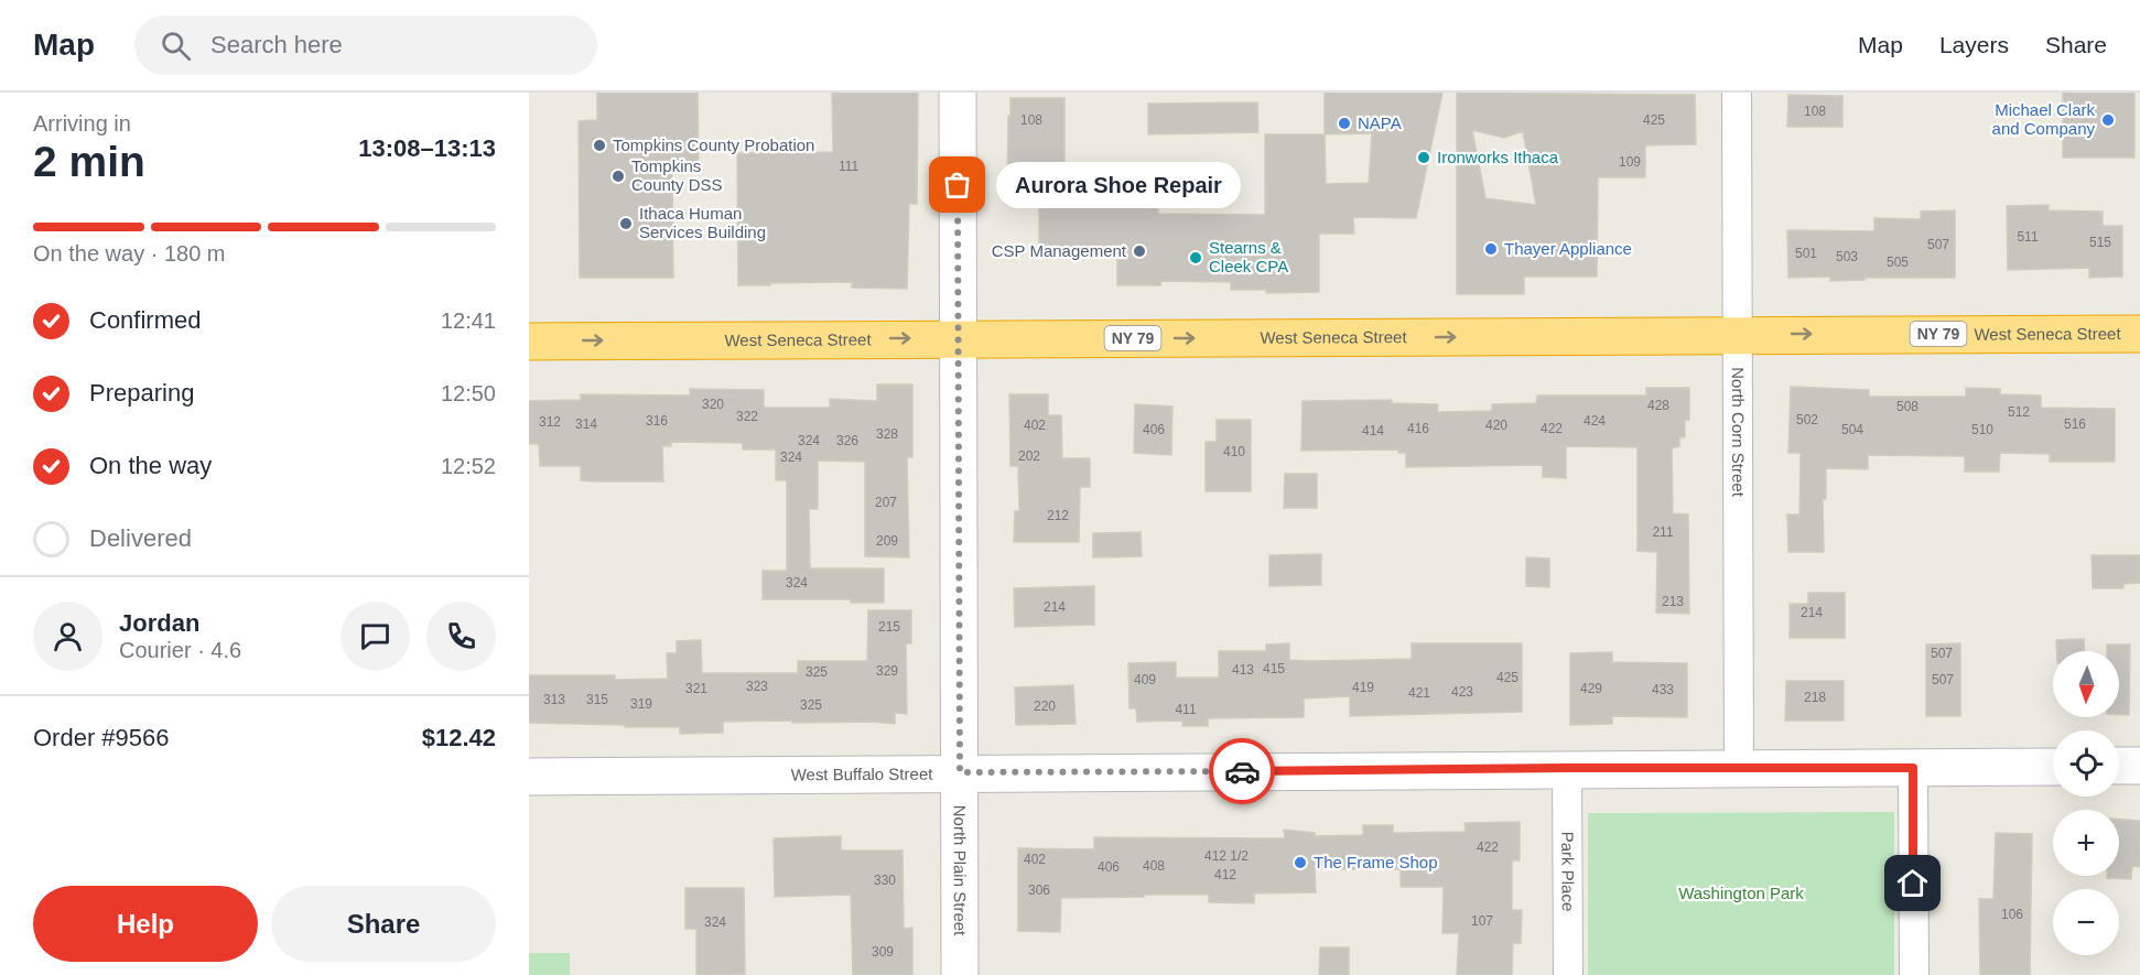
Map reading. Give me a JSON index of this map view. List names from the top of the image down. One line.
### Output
{"streets":{"highway":["NY 79","West Seneca Street"],"street":["North Corn Street","West Buffalo Street","North Plain Street","Park Place"]},"crossings":[["West Seneca Street","North Corn Street"],["West Seneca Street","North Plain Street"],["North Corn Street","West Buffalo Street"],["West Buffalo Street","North Plain Street"],["West Buffalo Street","Park Place"]],"one_way":["West Seneca Street"],"parks":["Washington Park"],"places":["Michael Clark and Company","NAPA","Tompkins County Probation","Ironworks Ithaca","Tompkins County DSS","Aurora Shoe Repair","Ithaca Human Services Building","Thayer Appliance","CSP Management","Stearns & Cleek CPA","The Frame Shop"],"house_numbers":["108","108","425","109","111","511","515","507","501","503","505","320","428","508","512","322","502","316","424","312","314","516","402","420","416","422","406","504","510","414","328","324","326","410","202","324","207","212","211","209","324","213","214","214","215","507","415","413","329","325","425","409","507","323","419","321","429","433","423","421","218","313","315","319","325","220","411","422","412 1/2","402","408","406","412","330","306","106","107","324","309"],"north":"bottom","page":{"header":"Map","search":"Search here","nav":["Map","Layers","Share"],"heading":["2 min","Arriving in","13:08–13:13"],"panel":["Jordan","Courier · 4.6","Order #9566","$12.42"],"bubble":"Aurora Shoe Repair","bar":"On the way · 180 m","list":[["Confirmed","12:41"],["Preparing","12:50"],["On the way","12:52"],"Delivered"],"map_buttons":["+","−"],"buttons":["Help","Share"]}}
